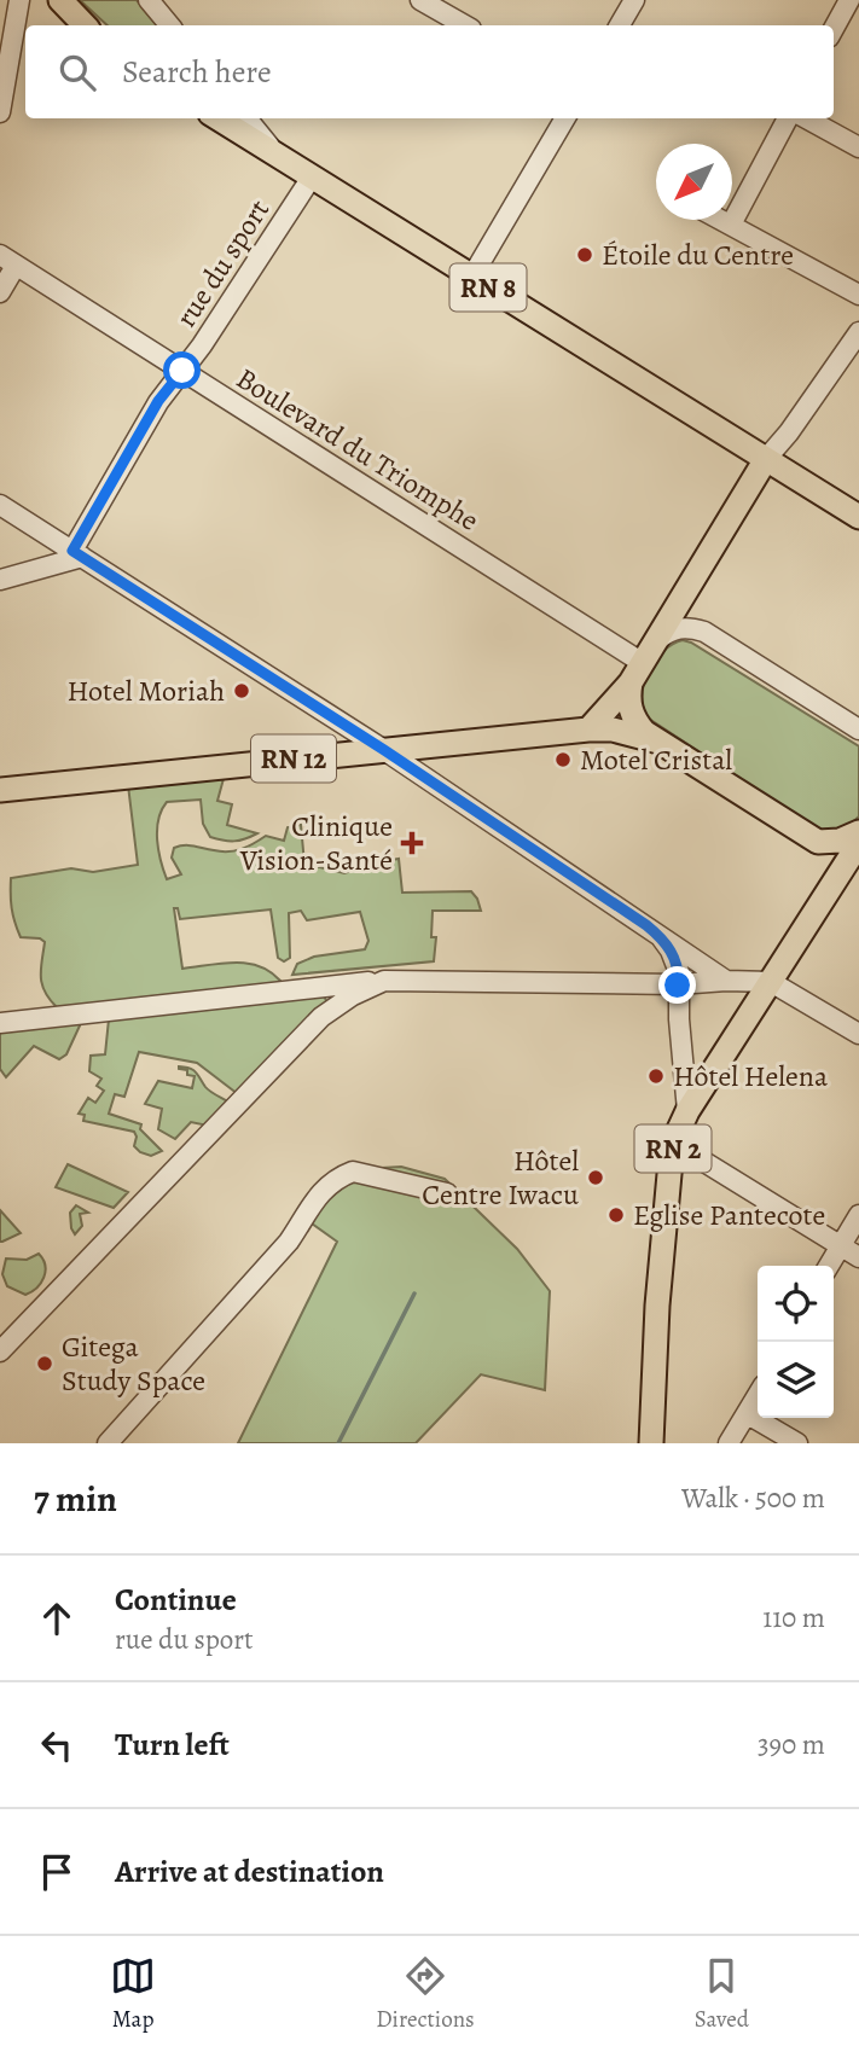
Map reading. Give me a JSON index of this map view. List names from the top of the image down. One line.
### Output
{"streets":{"main road":["RN 8","RN 12","RN 2"],"street":["rue du sport","Boulevard du Triomphe"]},"crossings":[["rue du sport","RN 8"],["rue du sport","Boulevard du Triomphe"]],"places":{"other":["Étoile du Centre","Hotel Moriah","Motel Cristal","Hôtel Helena","Hôtel Centre Iwacu","Eglise Pantecote","Gitega Study Space"],"health":["Clinique Vision-Santé"]},"north":"bottom left","page":{"search":"Search here","heading":["7 min","Walk · 500 m"],"list":[["Continue","rue du sport","110 m"],["Turn left","390 m"],"Arrive at destination"],"nav":["Map","Directions","Saved"]}}
